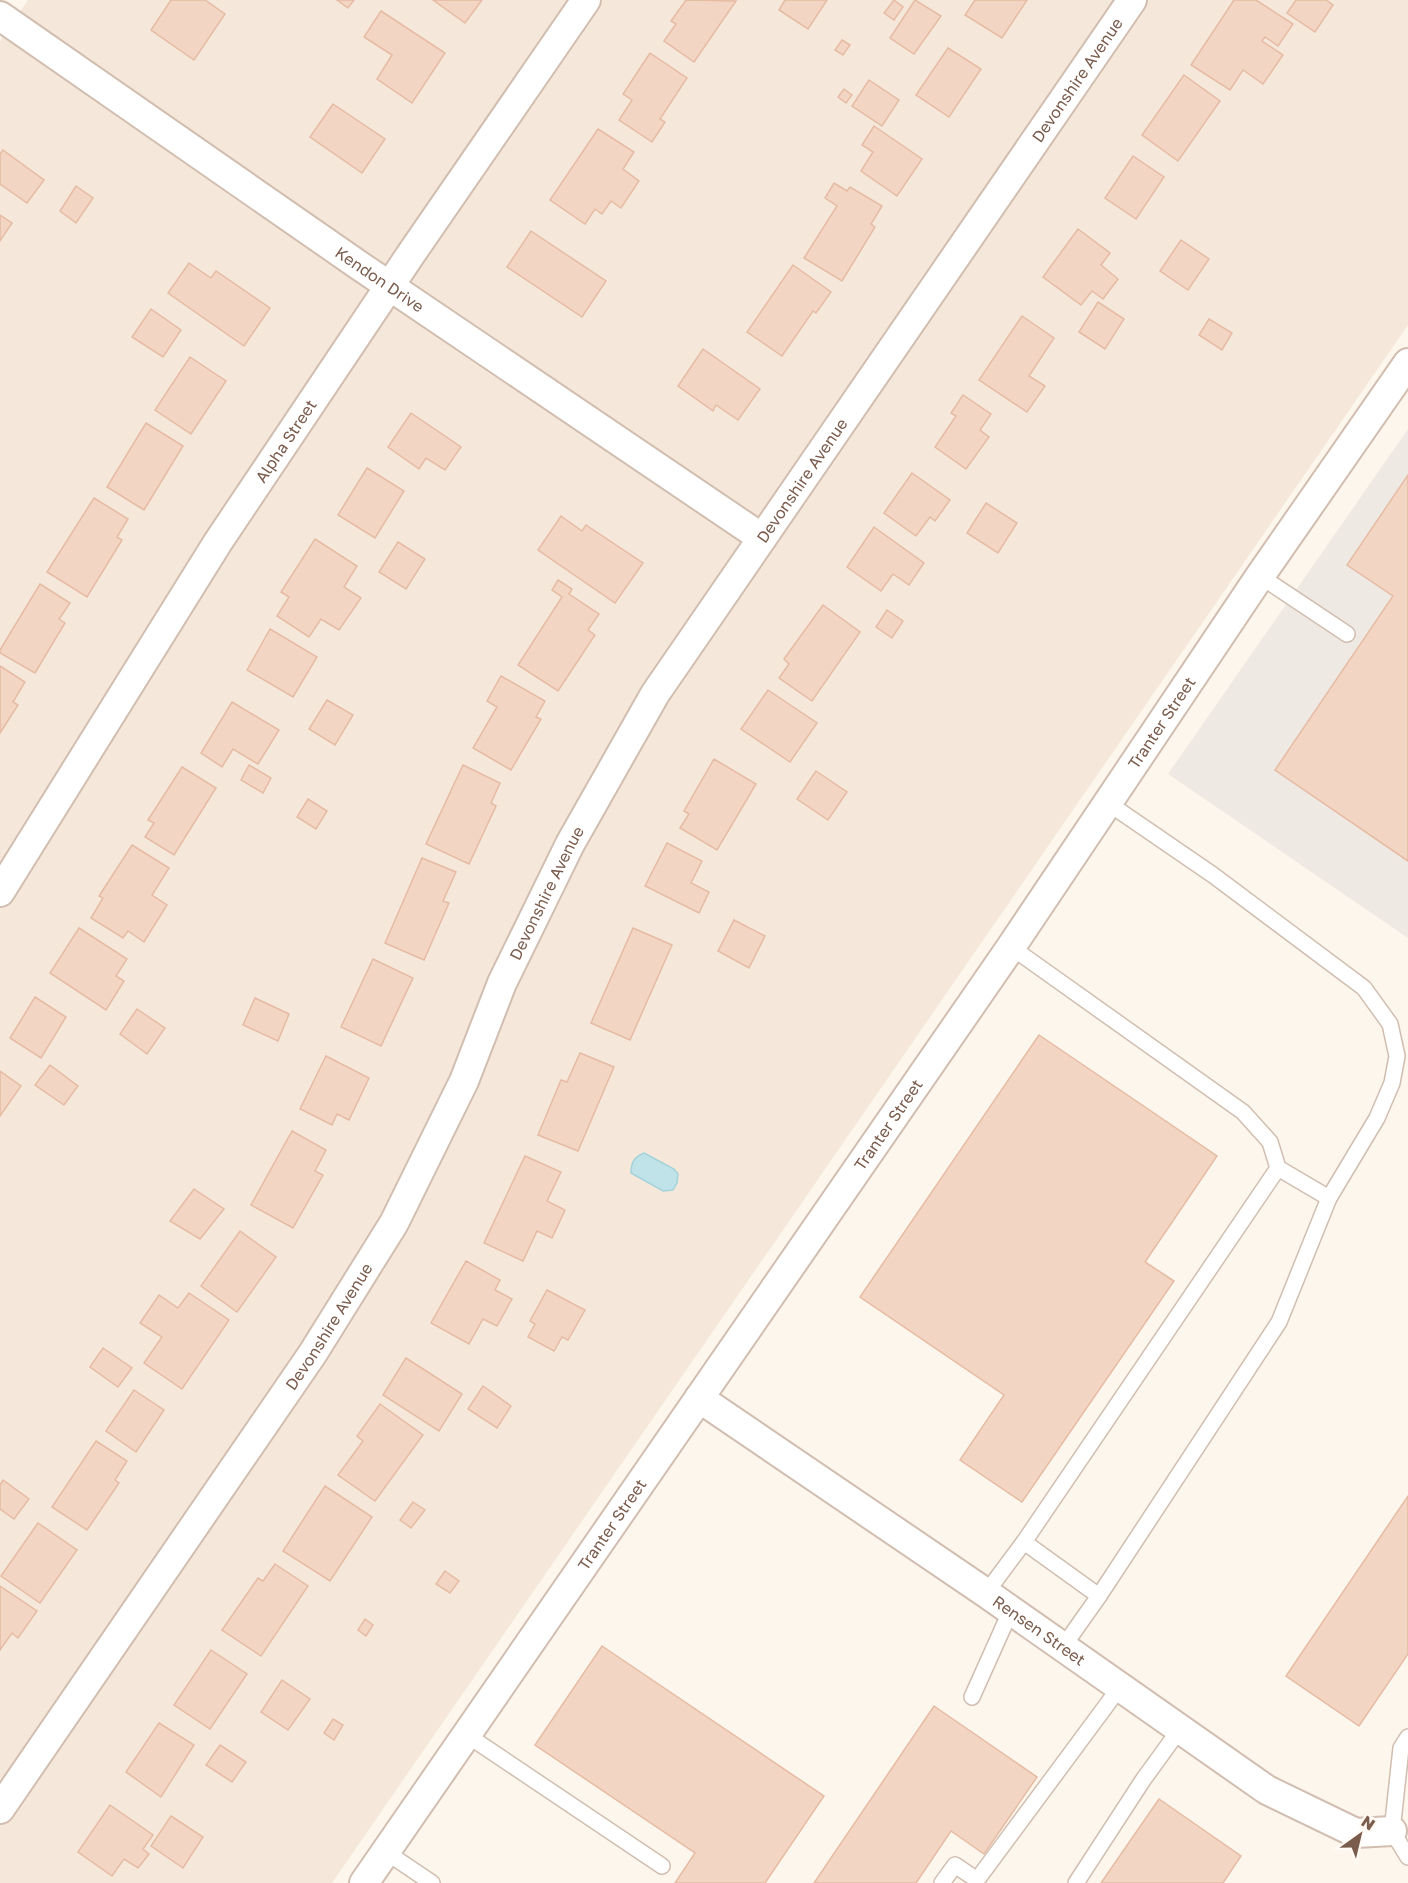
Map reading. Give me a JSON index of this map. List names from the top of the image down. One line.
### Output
{"streets":{"street":["Devonshire Avenue","Kendon Drive","Alpha Street","Tranter Street","Rensen Street"]},"crossings":[["Devonshire Avenue","Kendon Drive"],["Kendon Drive","Alpha Street"],["Tranter Street","Rensen Street"]],"north":"top right"}
